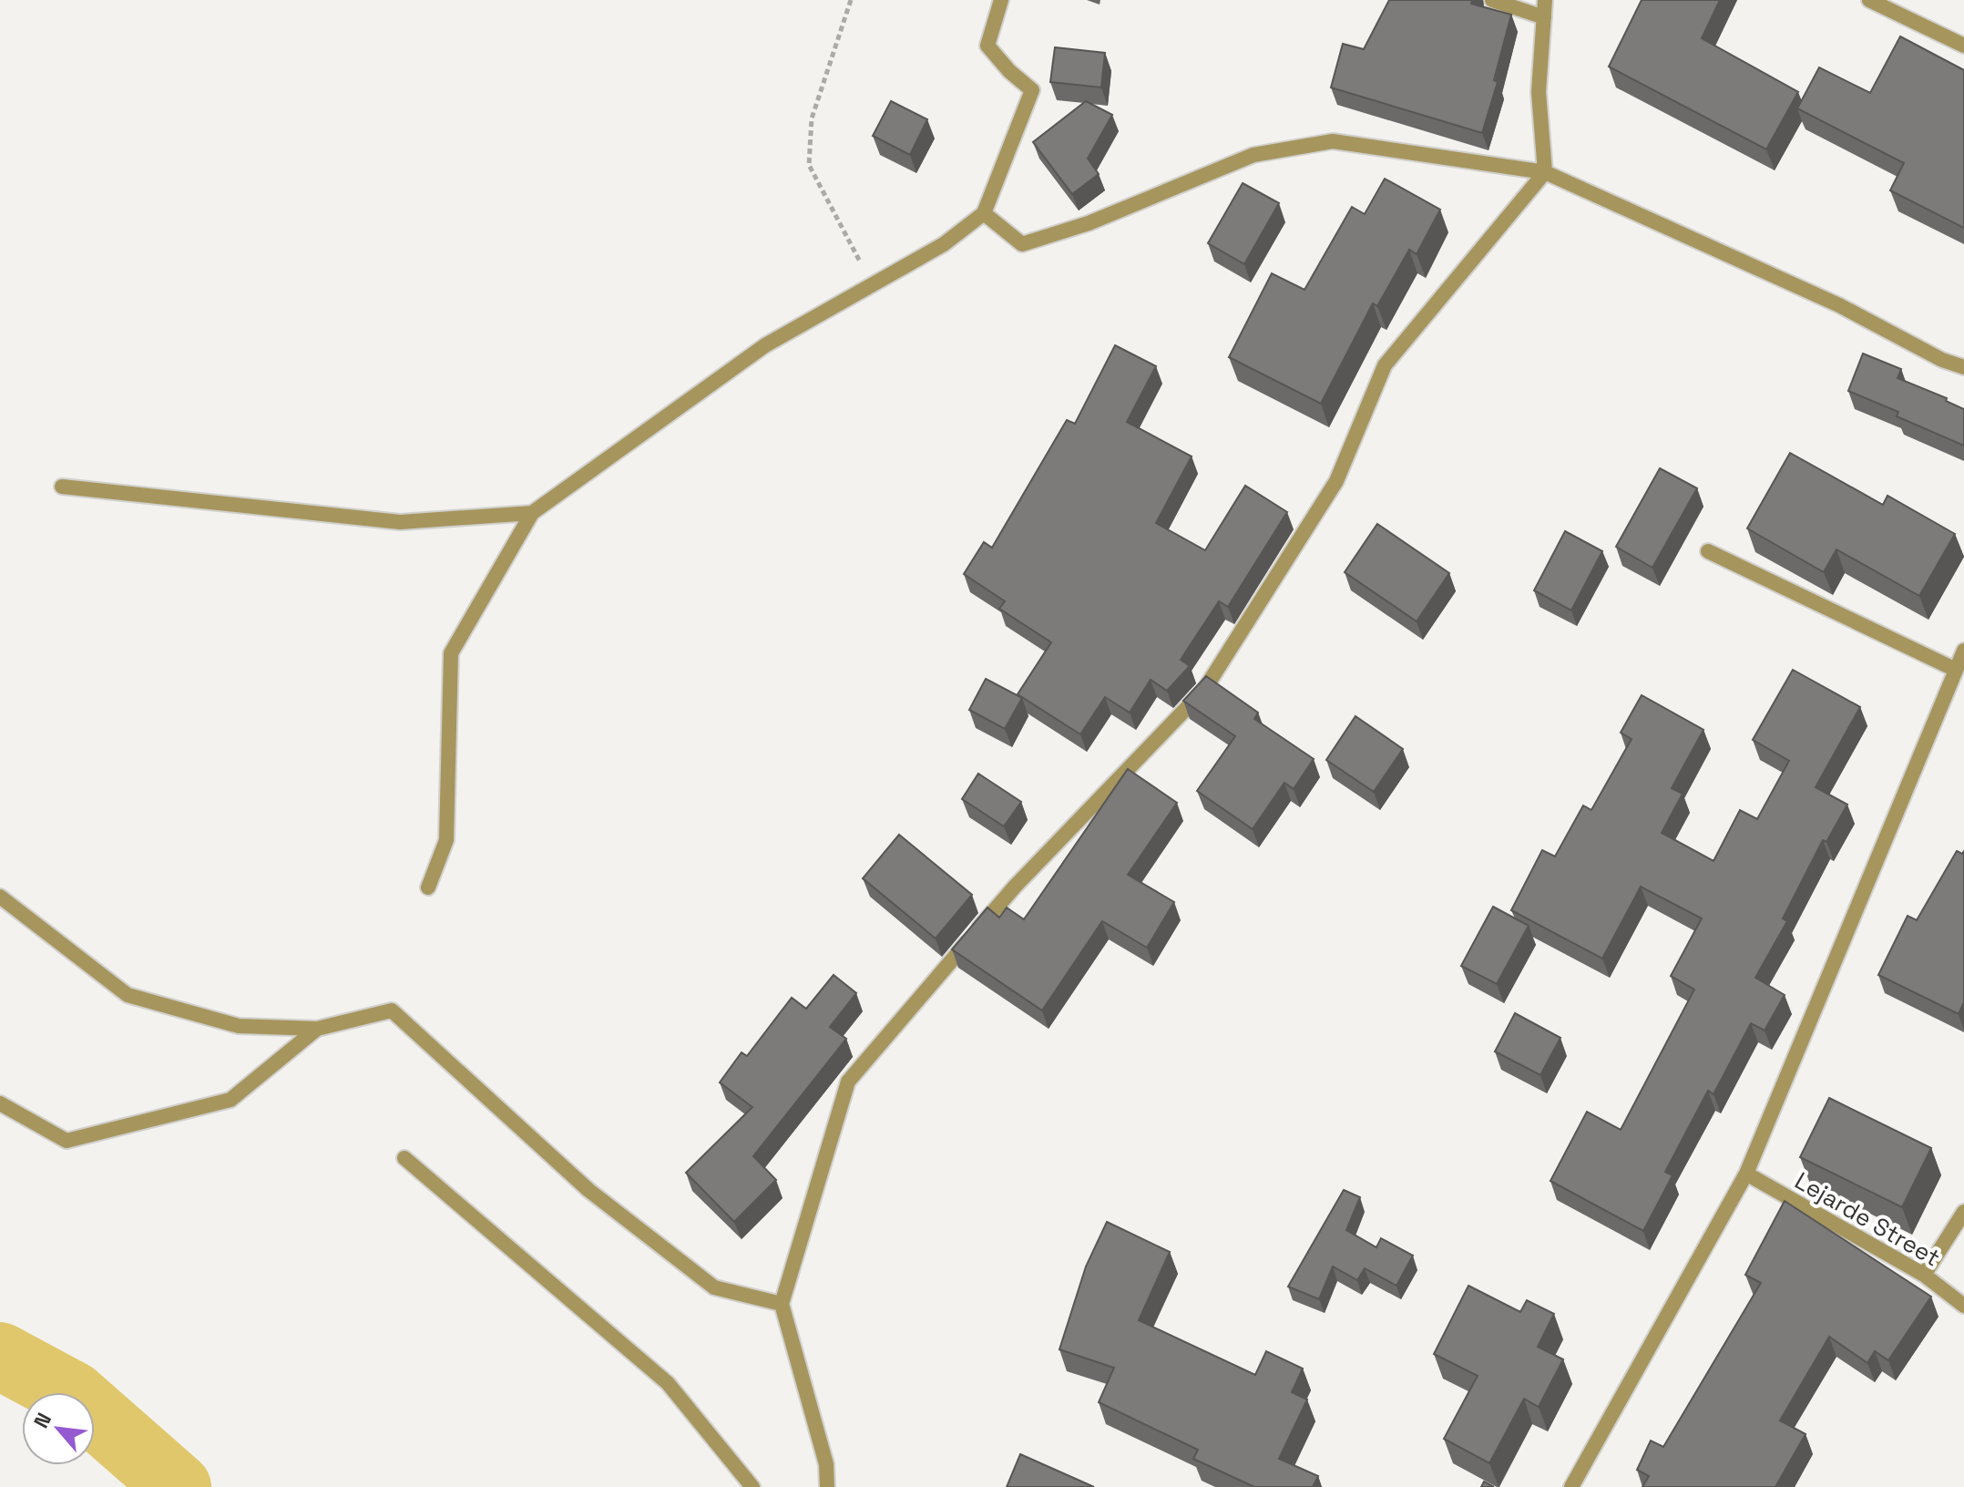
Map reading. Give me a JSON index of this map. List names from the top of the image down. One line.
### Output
{"streets":{"street":["Lejarde Street"]},"north":"top left"}
